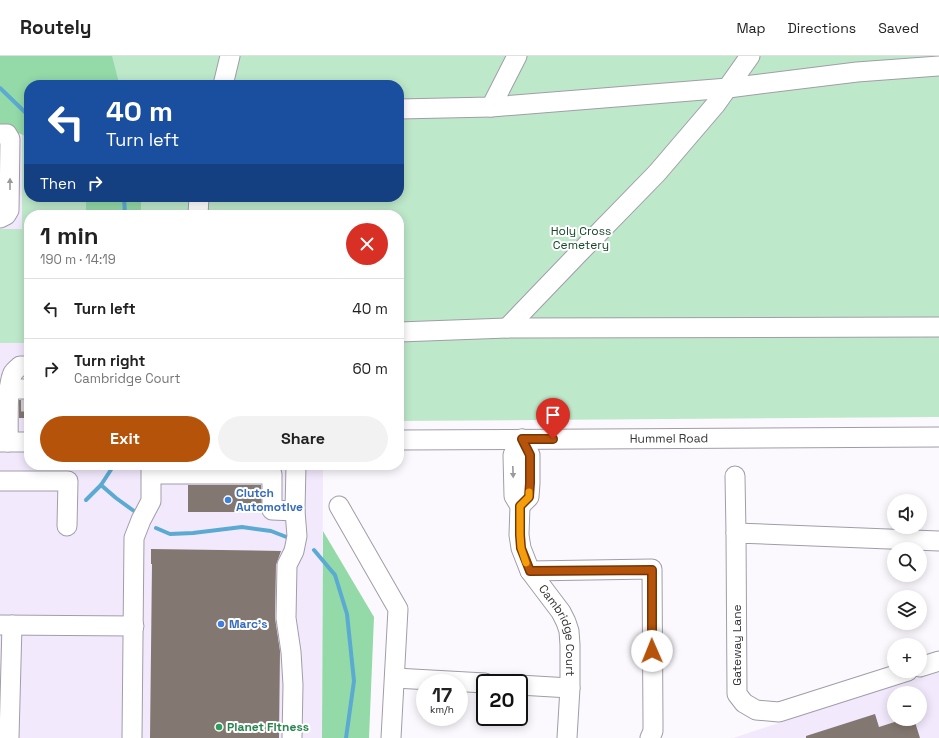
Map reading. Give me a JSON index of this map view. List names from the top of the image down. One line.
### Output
{"streets":{"street":["Hummel Road","Cambridge Court","Gateway Lane"]},"crossings":[["Hummel Road","Cambridge Court"]],"parks":["Holy Cross Cemetery"],"places":["Clutch Automotive","Marc's","Planet Fitness"],"page":{"header":"Routely","nav":["Map","Directions","Saved"],"turn":["40 m","Turn left"],"then":"Then","heading":["1 min","190 m · 14:19"],"list":[{"name":"Turn left","value":"40 m"},{"name":"Turn right","note":"Cambridge Court","value":"60 m"}],"buttons":["Exit","Share"],"map_buttons":["+","−"],"speed":"17 km/h","limit":"20"}}
